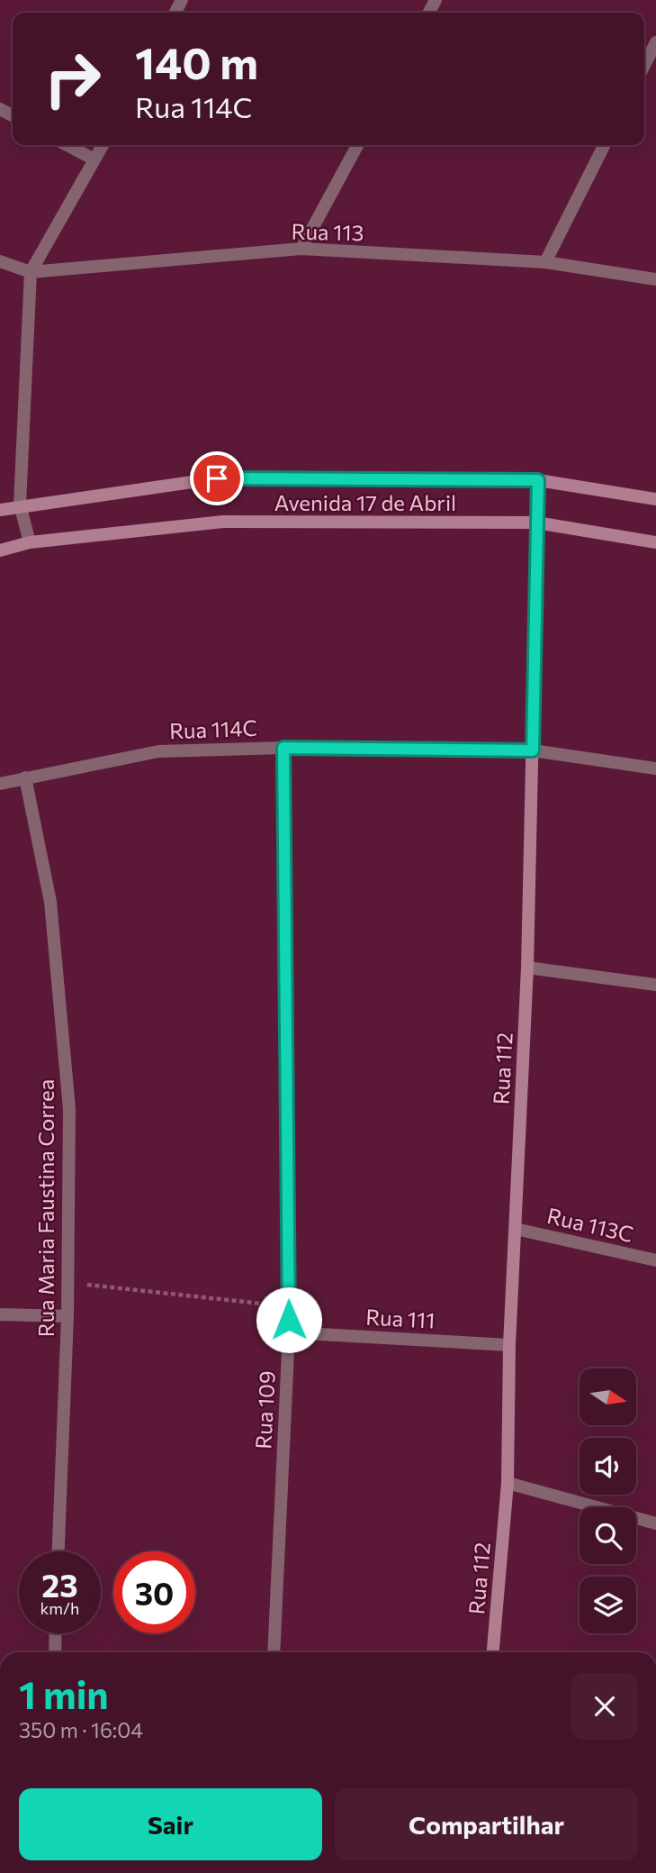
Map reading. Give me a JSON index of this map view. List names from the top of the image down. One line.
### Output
{"streets":{"main road":["Avenida 17 de Abril","Rua 112"],"street":["Rua 113","Rua 114C","Rua Maria Faustina Correa","Rua 113C","Rua 111","Rua 109"]},"crossings":[["Avenida 17 de Abril","Rua 112"],["Rua 114C","Rua 112"],["Rua 114C","Rua Maria Faustina Correa"],["Rua 114C","Rua 109"],["Rua 112","Rua 113C"],["Rua 112","Rua 111"],["Rua 111","Rua 109"]],"north":"right","page":{"turn":["140 m","Rua 114C"],"speed":"23 km/h","limit":"30","heading":["1 min","350 m · 16:04"],"buttons":["Sair","Compartilhar"]}}
